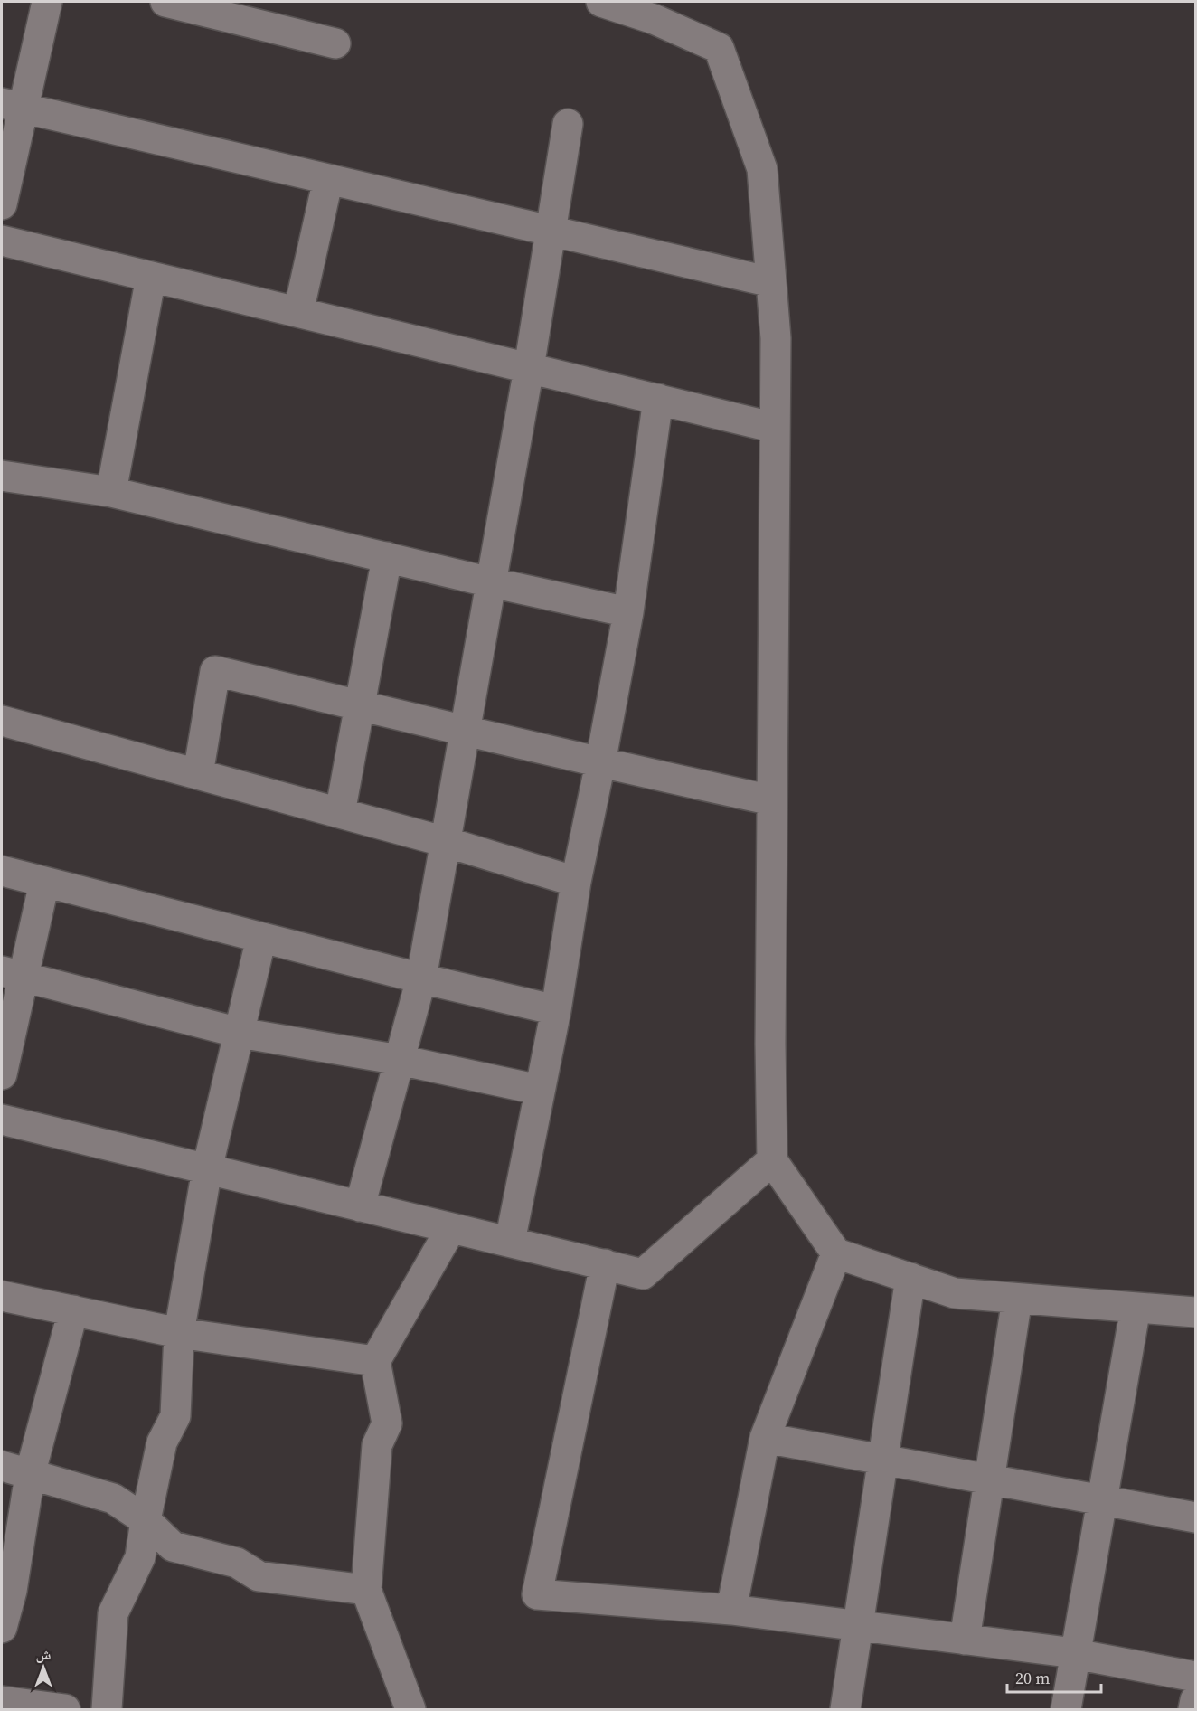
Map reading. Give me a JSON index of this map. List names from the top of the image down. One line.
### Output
{"scale_bar":"20 m","north":"top"}
